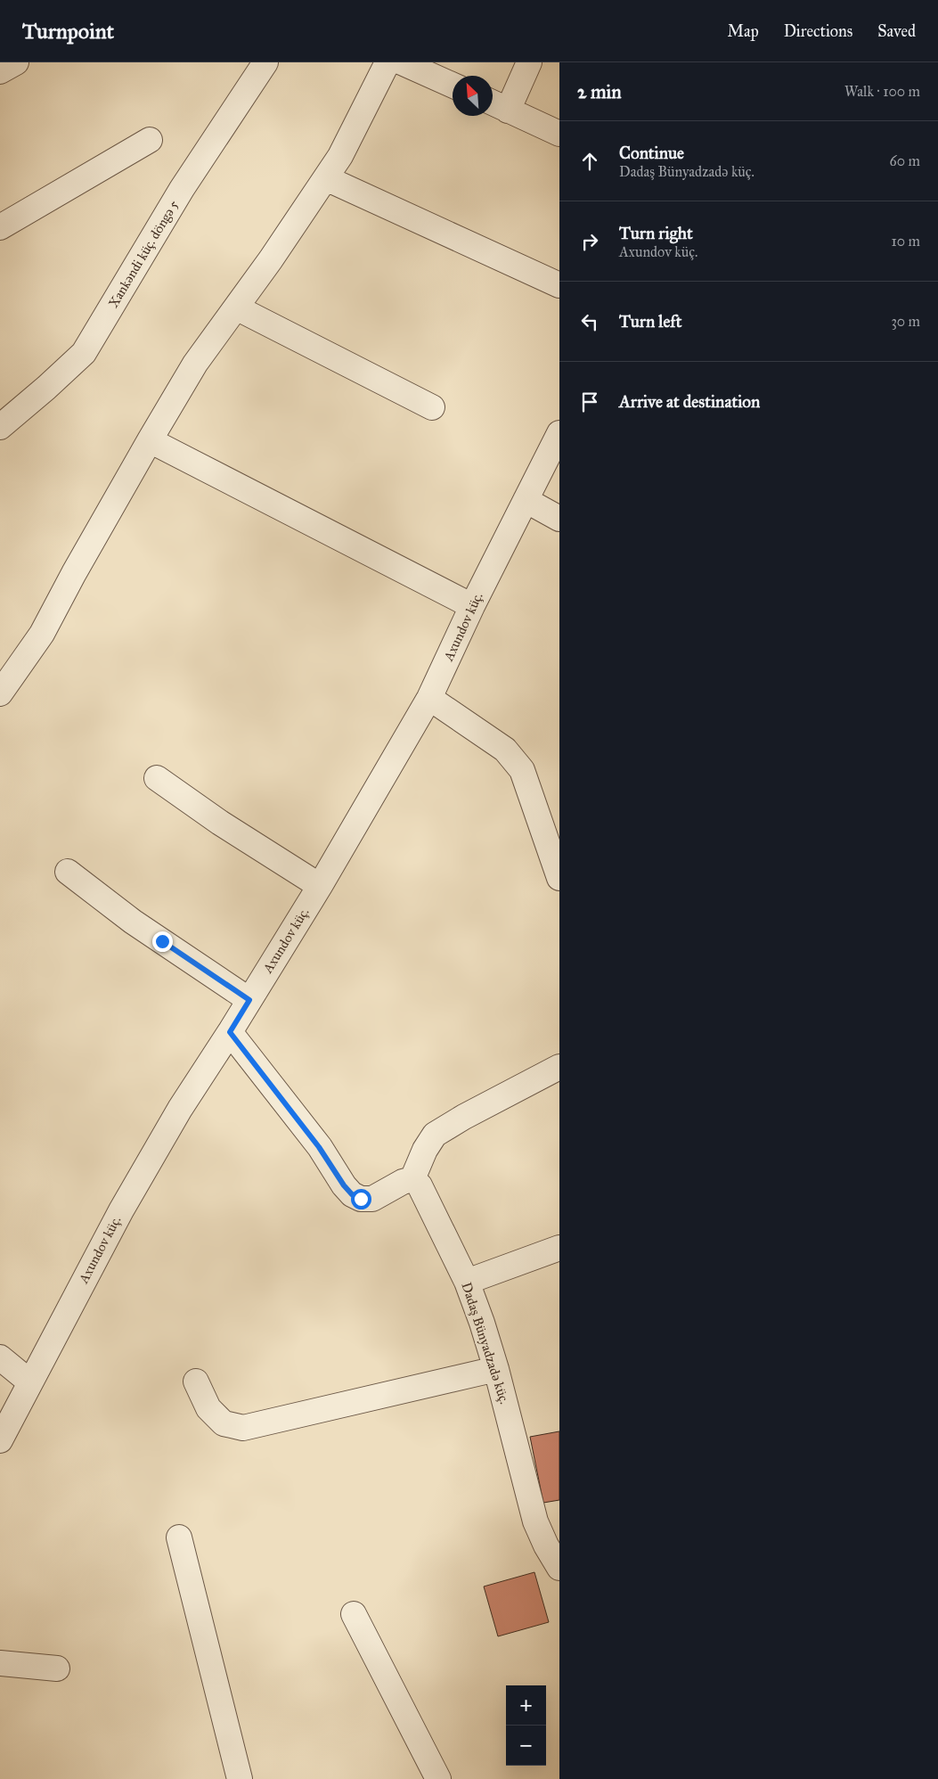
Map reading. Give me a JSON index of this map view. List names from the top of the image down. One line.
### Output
{"streets":{"street":["Xankəndi küç. döngə 5","Axundov küç.","Dadaş Bünyadzadə küç."]},"north":"top left","page":{"header":"Turnpoint","nav":["Map","Directions","Saved"],"heading":["2 min","Walk · 100 m"],"list":[["Continue","Dadaş Bünyadzadə küç.","60 m"],["Turn right","Axundov küç.","10 m"],["Turn left","30 m"],"Arrive at destination"],"map_buttons":["+","−"]}}
